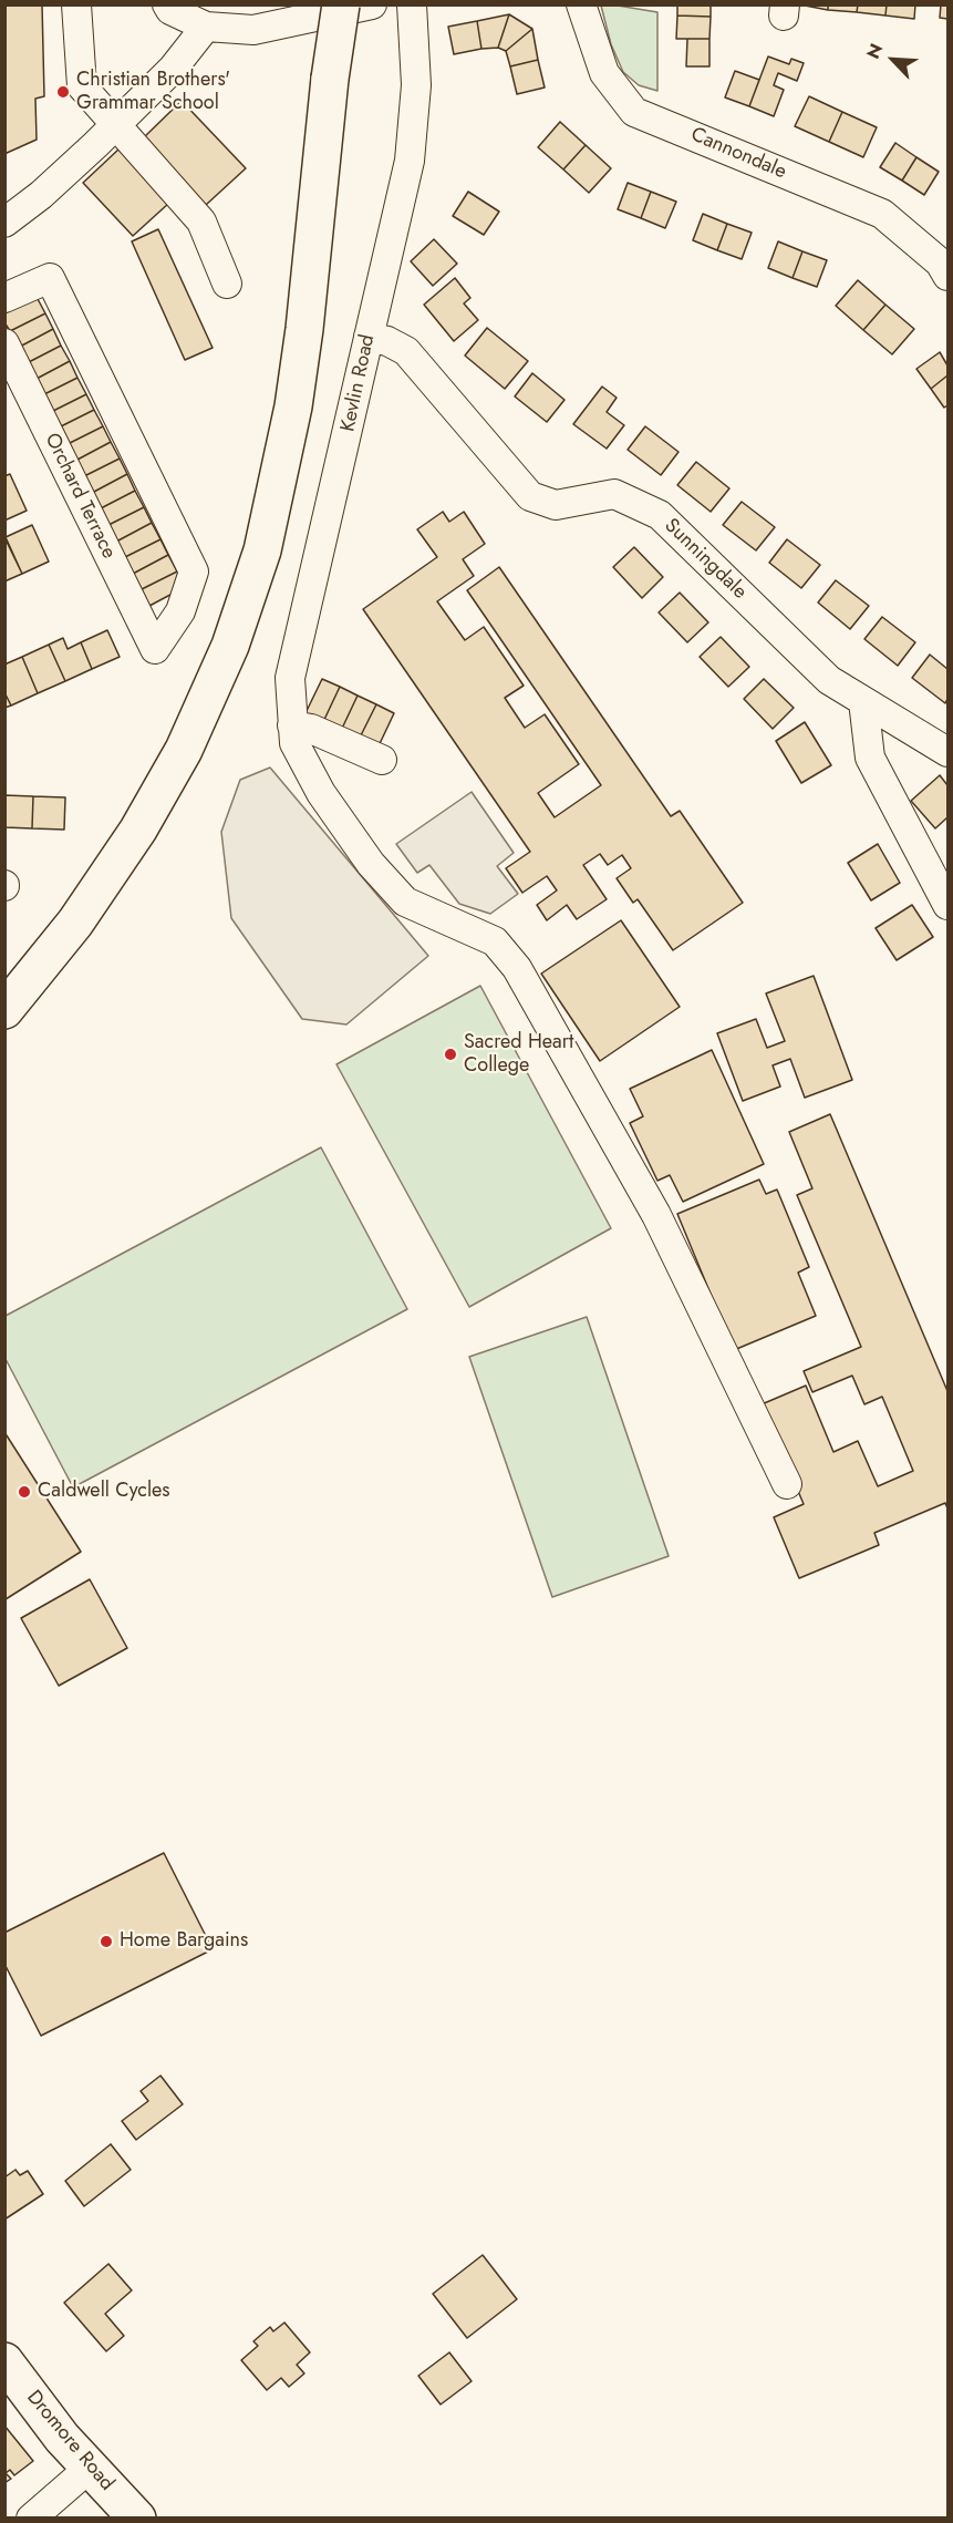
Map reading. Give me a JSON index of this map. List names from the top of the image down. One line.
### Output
{"streets":{"highway":["Dromore Road"],"street":["Cannondale","Kevlin Road","Orchard Terrace","Sunningdale"]},"crossings":[["Kevlin Road","Sunningdale"]],"places":["Christian Brothers' Grammar School","Sacred Heart College","Caldwell Cycles","Home Bargains"],"north":"top left"}
